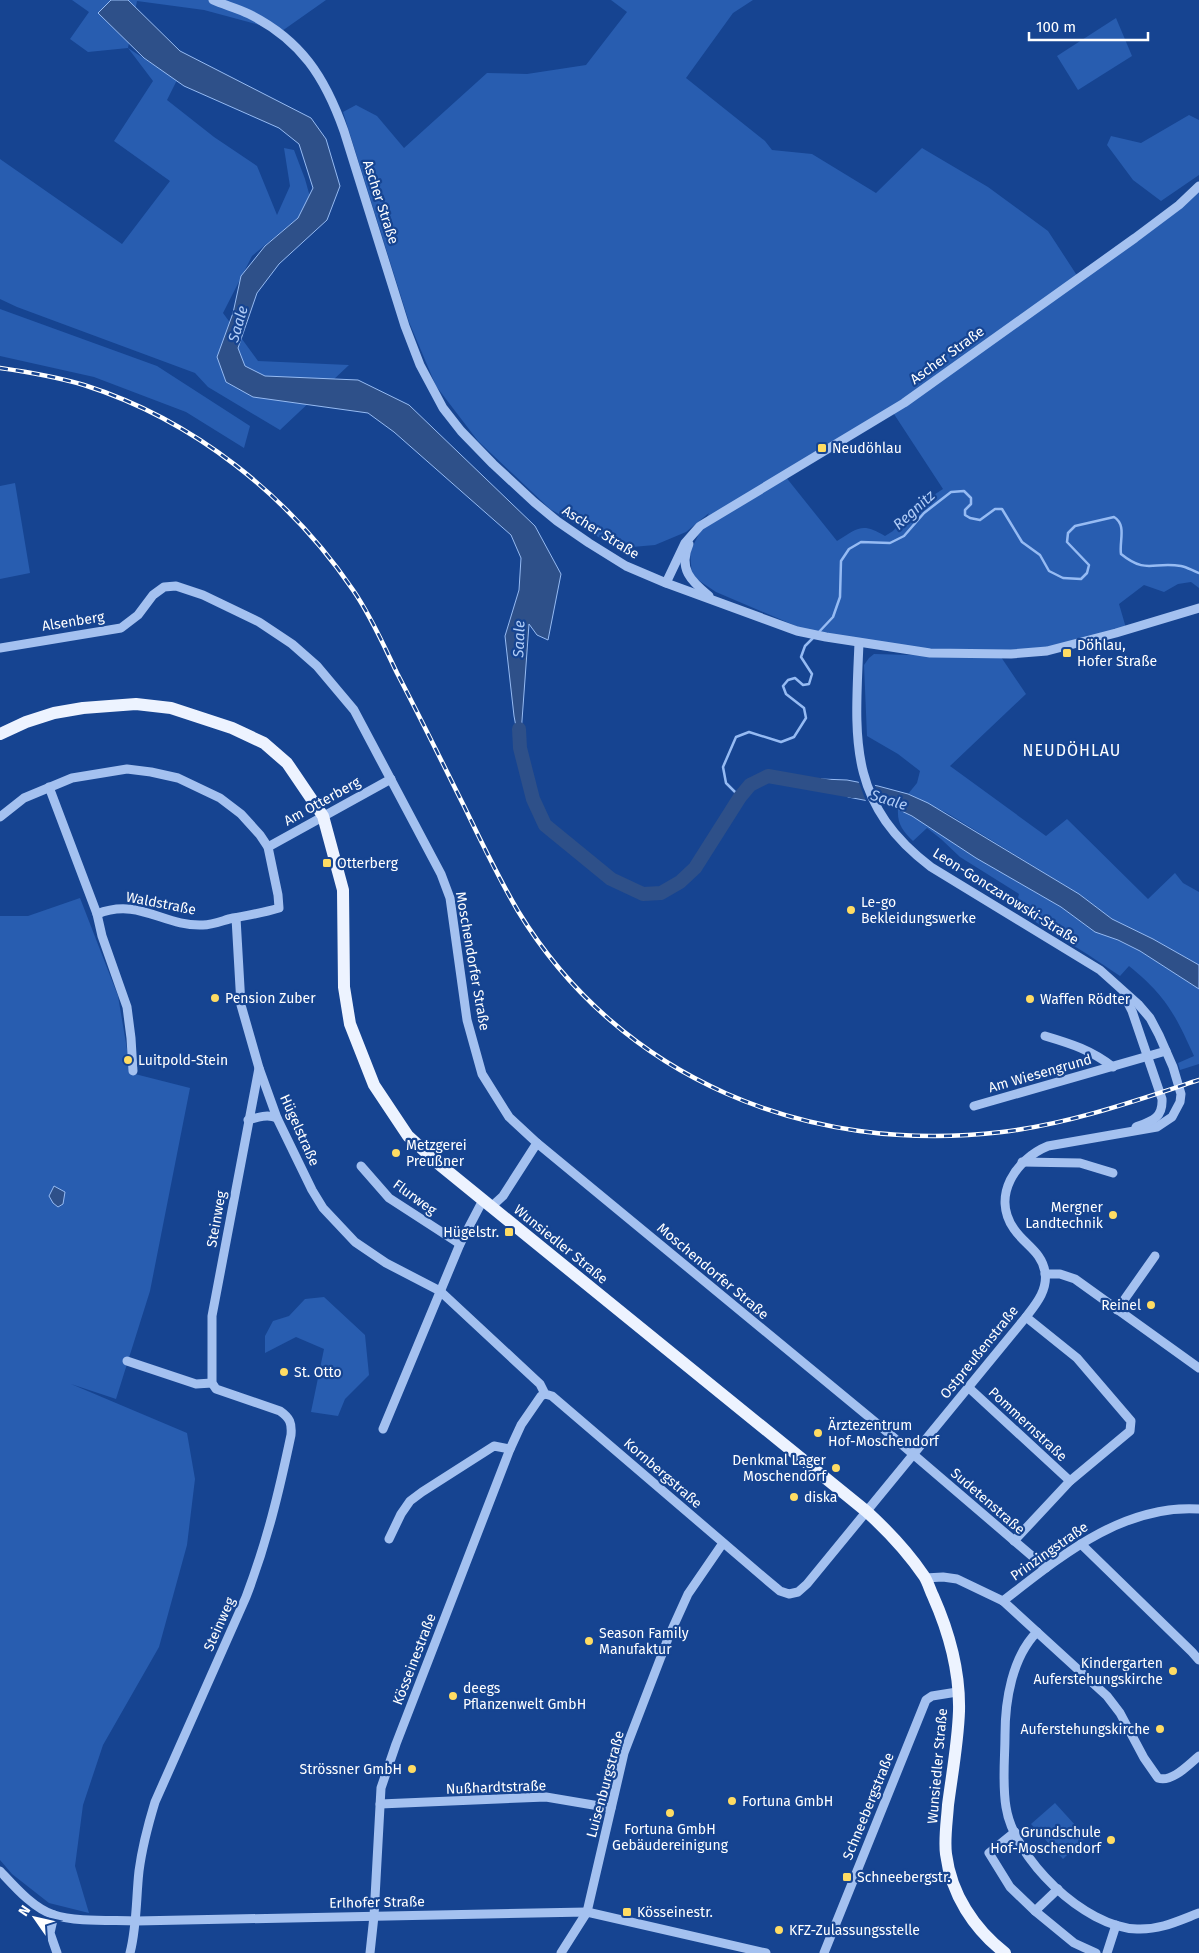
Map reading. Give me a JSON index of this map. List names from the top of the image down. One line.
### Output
{"streets":{"main road":["Wunsiedler Straße"],"street":["Ascher Straße","Alsenberg","Am Otterberg","Leon-Gonczarowski-Straße","Waldstraße","Moschendorfer Straße","Am Wiesengrund","Hügelstraße","Flurweg","Steinweg","Ostpreußenstraße","Pommernstraße","Kornbergstraße","Sudetenstraße","Prinzingstraße","Kösseinestraße","Luisenburgstraße","Nußhardtstraße","Schneebergstraße","Erlhofer Straße"]},"crossings":[["Alsenberg","Moschendorfer Straße"],["Am Otterberg","Waldstraße"],["Am Otterberg","Moschendorfer Straße"],["Am Otterberg","Wunsiedler Straße"],["Leon-Gonczarowski-Straße","Am Wiesengrund"],["Waldstraße","Hügelstraße"],["Moschendorfer Straße","Ostpreußenstraße"],["Moschendorfer Straße","Sudetenstraße"],["Hügelstraße","Steinweg"],["Hügelstraße","Kornbergstraße"],["Steinweg","Erlhofer Straße"],["Wunsiedler Straße","Ostpreußenstraße"],["Wunsiedler Straße","Kornbergstraße"],["Wunsiedler Straße","Schneebergstraße"],["Ostpreußenstraße","Pommernstraße"],["Ostpreußenstraße","Kornbergstraße"],["Ostpreußenstraße","Sudetenstraße"],["Kornbergstraße","Kösseinestraße"],["Kornbergstraße","Luisenburgstraße"],["Sudetenstraße","Prinzingstraße"],["Kösseinestraße","Nußhardtstraße"],["Kösseinestraße","Erlhofer Straße"],["Luisenburgstraße","Nußhardtstraße"],["Luisenburgstraße","Erlhofer Straße"]],"districts":["NEUDÖHLAU"],"water":["Saale","Regnitz"],"places":{"transit":["Neudöhlau","Döhlau, Hofer Straße","Otterberg","Hügelstr.","Schneebergstr.","Kösseinestr."],"other":["Le-go Bekleidungswerke","Pension Zuber","Waffen Rödter","Luitpold-Stein","Metzgerei Preußner","Mergner Landtechnik","Reinel","St. Otto","Ärztezentrum Hof-Moschendorf","Denkmal Lager Moschendorf","diska","Season Family Manufaktur","Kindergarten Auferstehungskirche","deegs Pflanzenwelt GmbH","Auferstehungskirche","Strössner GmbH","Fortuna GmbH","Fortuna GmbH Gebäudereinigung","Grundschule Hof-Moschendorf","KFZ-Zulassungsstelle"]},"scale_bar":"100 m","north":"top left"}
